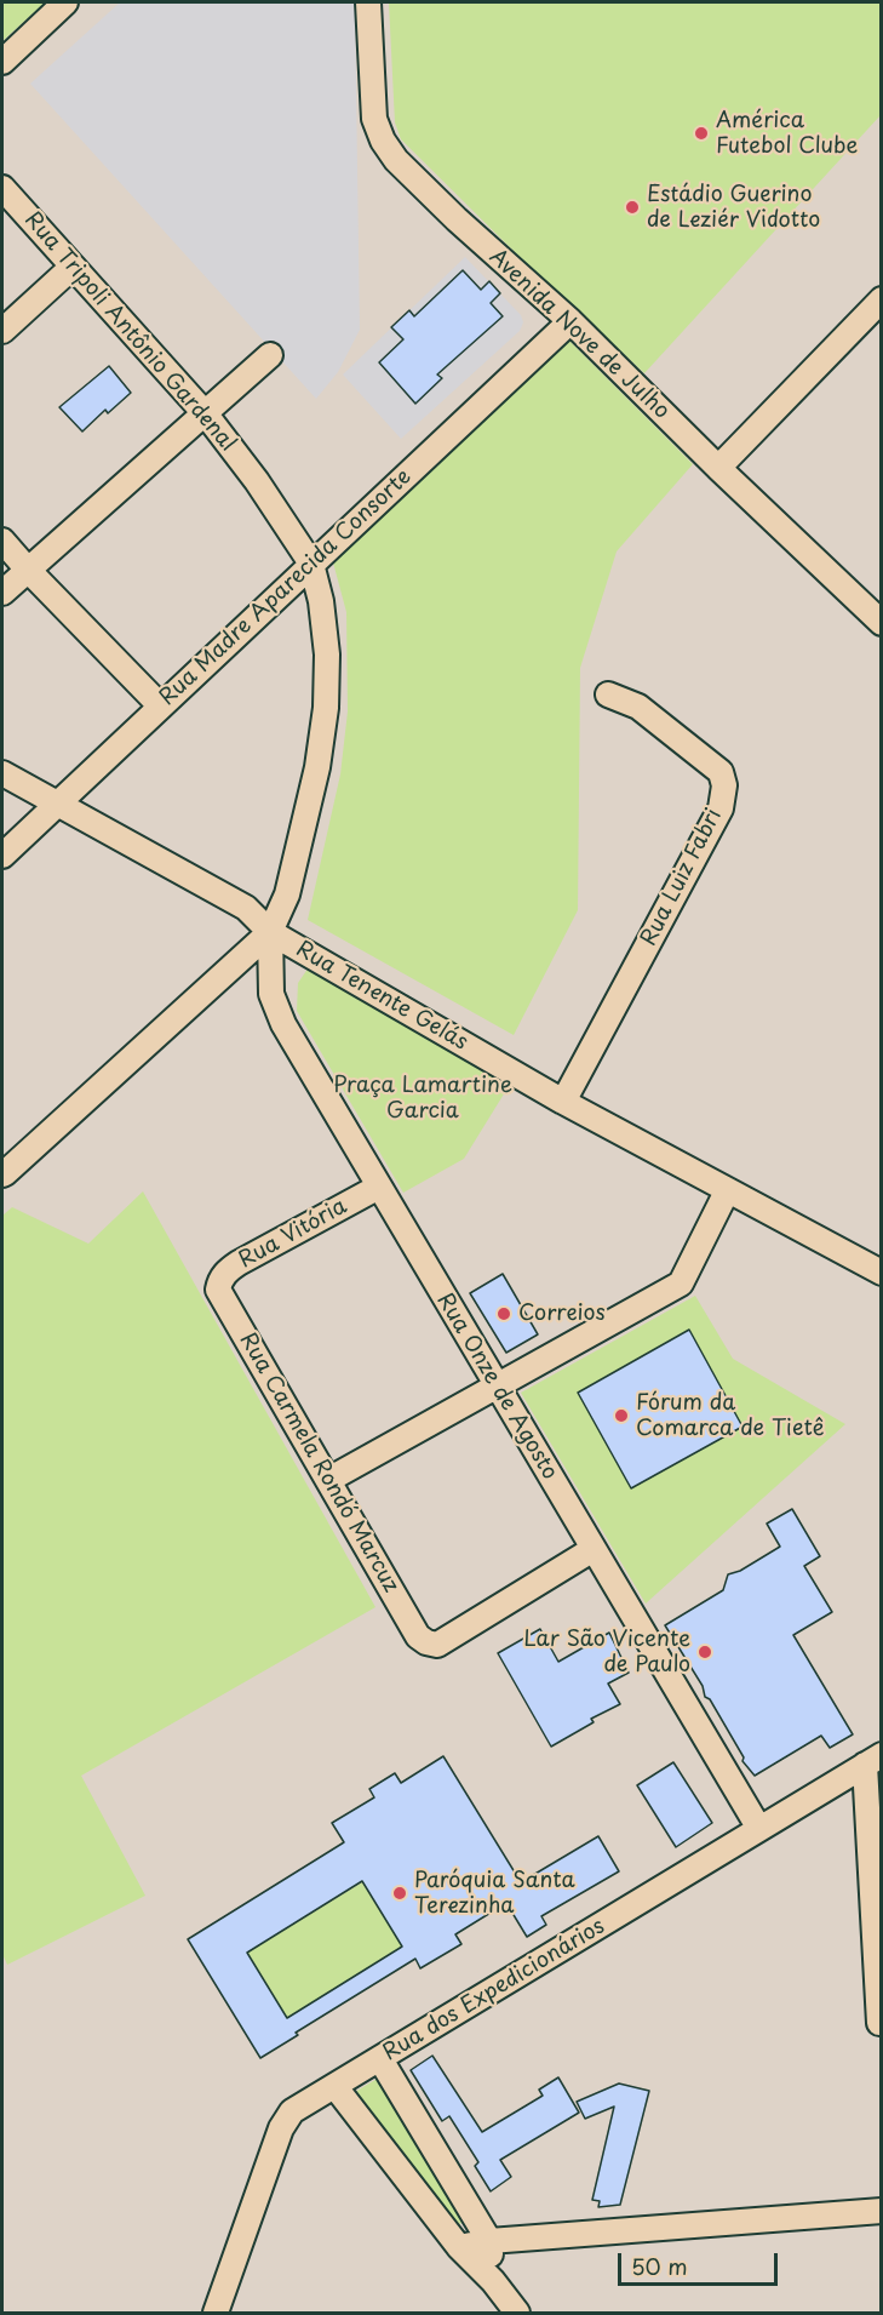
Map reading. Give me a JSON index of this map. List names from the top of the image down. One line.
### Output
{"streets":{"street":["Rua Tripoli Antônio Gardenal","Avenida Nove de Julho","Rua Madre Aparecida Consorte","Rua Luiz Fabri","Rua Tenente Gelás","Rua Vitória","Rua Onze de Agosto","Rua Carmela Rondó Marcuz","Rua dos Expedicionários"]},"crossings":[["Rua Tripoli Antônio Gardenal","Rua Madre Aparecida Consorte"],["Rua Tripoli Antônio Gardenal","Rua Tenente Gelás"],["Rua Tripoli Antônio Gardenal","Rua Onze de Agosto"],["Avenida Nove de Julho","Rua Madre Aparecida Consorte"],["Rua Madre Aparecida Consorte","Rua Tenente Gelás"],["Rua Luiz Fabri","Rua Tenente Gelás"],["Rua Tenente Gelás","Rua Onze de Agosto"],["Rua Vitória","Rua Onze de Agosto"],["Rua Vitória","Rua Carmela Rondó Marcuz"],["Rua Onze de Agosto","Rua Carmela Rondó Marcuz"],["Rua Onze de Agosto","Rua dos Expedicionários"]],"parks":["Praça Lamartine Garcia"],"places":["América Futebol Clube","Estádio Guerino de Leziér Vidotto","Correios","Fórum da Comarca de Tietê","Lar São Vicente de Paulo","Paróquia Santa Terezinha"],"scale_bar":"50 m"}
